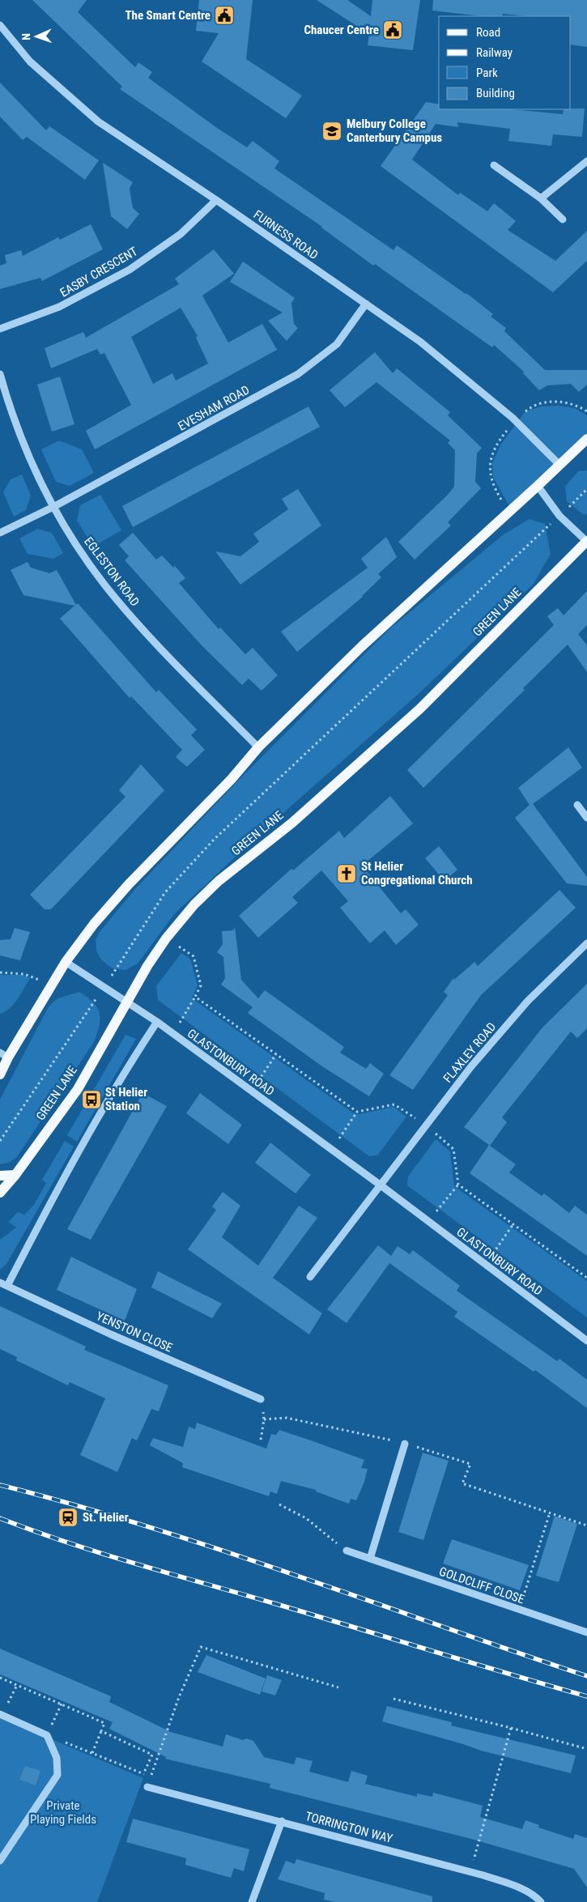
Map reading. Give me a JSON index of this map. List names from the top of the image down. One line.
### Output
{"streets":{"main road":["GREEN LANE"],"street":["FURNESS ROAD","EASBY CRESCENT","EVESHAM ROAD","EGLESTON ROAD","FLAXLEY ROAD","GLASTONBURY ROAD","YENSTON CLOSE","GOLDCLIFF CLOSE","TORRINGTON WAY"]},"crossings":[["FURNESS ROAD","EASBY CRESCENT"],["FURNESS ROAD","EVESHAM ROAD"],["EVESHAM ROAD","EGLESTON ROAD"],["GREEN LANE","GLASTONBURY ROAD"],["FLAXLEY ROAD","GLASTONBURY ROAD"]],"parks":["Private Playing Fields"],"places":{"public building":["The Smart Centre","Chaucer Centre"],"school or university":["Melbury College Canterbury Campus"],"church":["St Helier Congregational Church"],"bus stop":["St Helier Station"],"station":["St. Helier"]},"legend":["Road","Railway","Park","Building"],"north":"left"}
